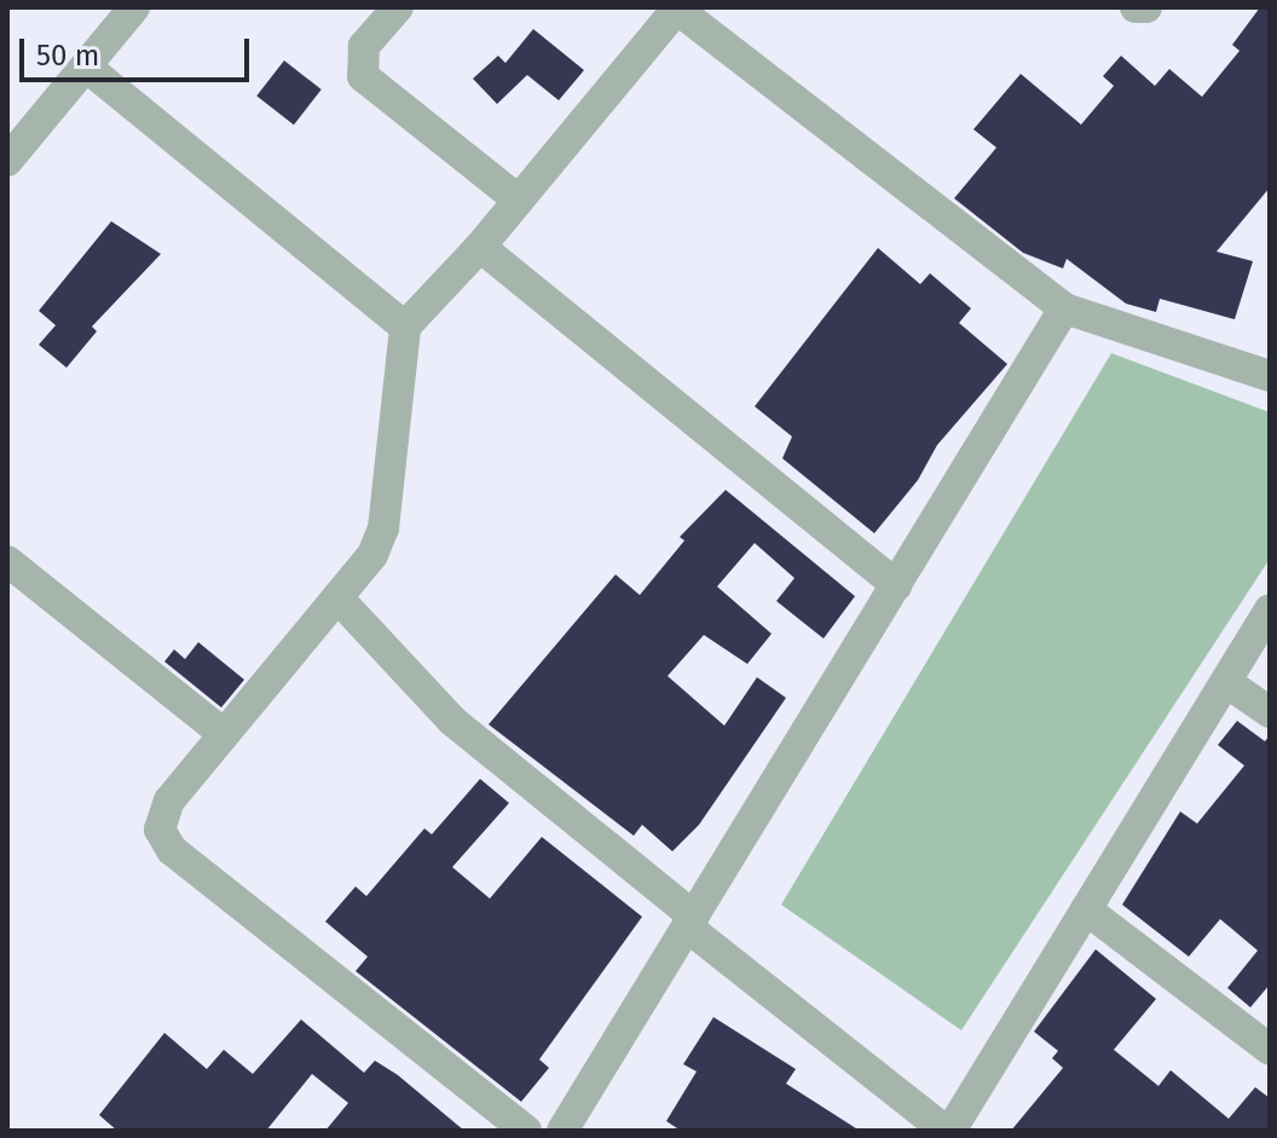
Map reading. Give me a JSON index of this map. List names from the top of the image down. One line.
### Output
{"scale_bar":"50 m"}
